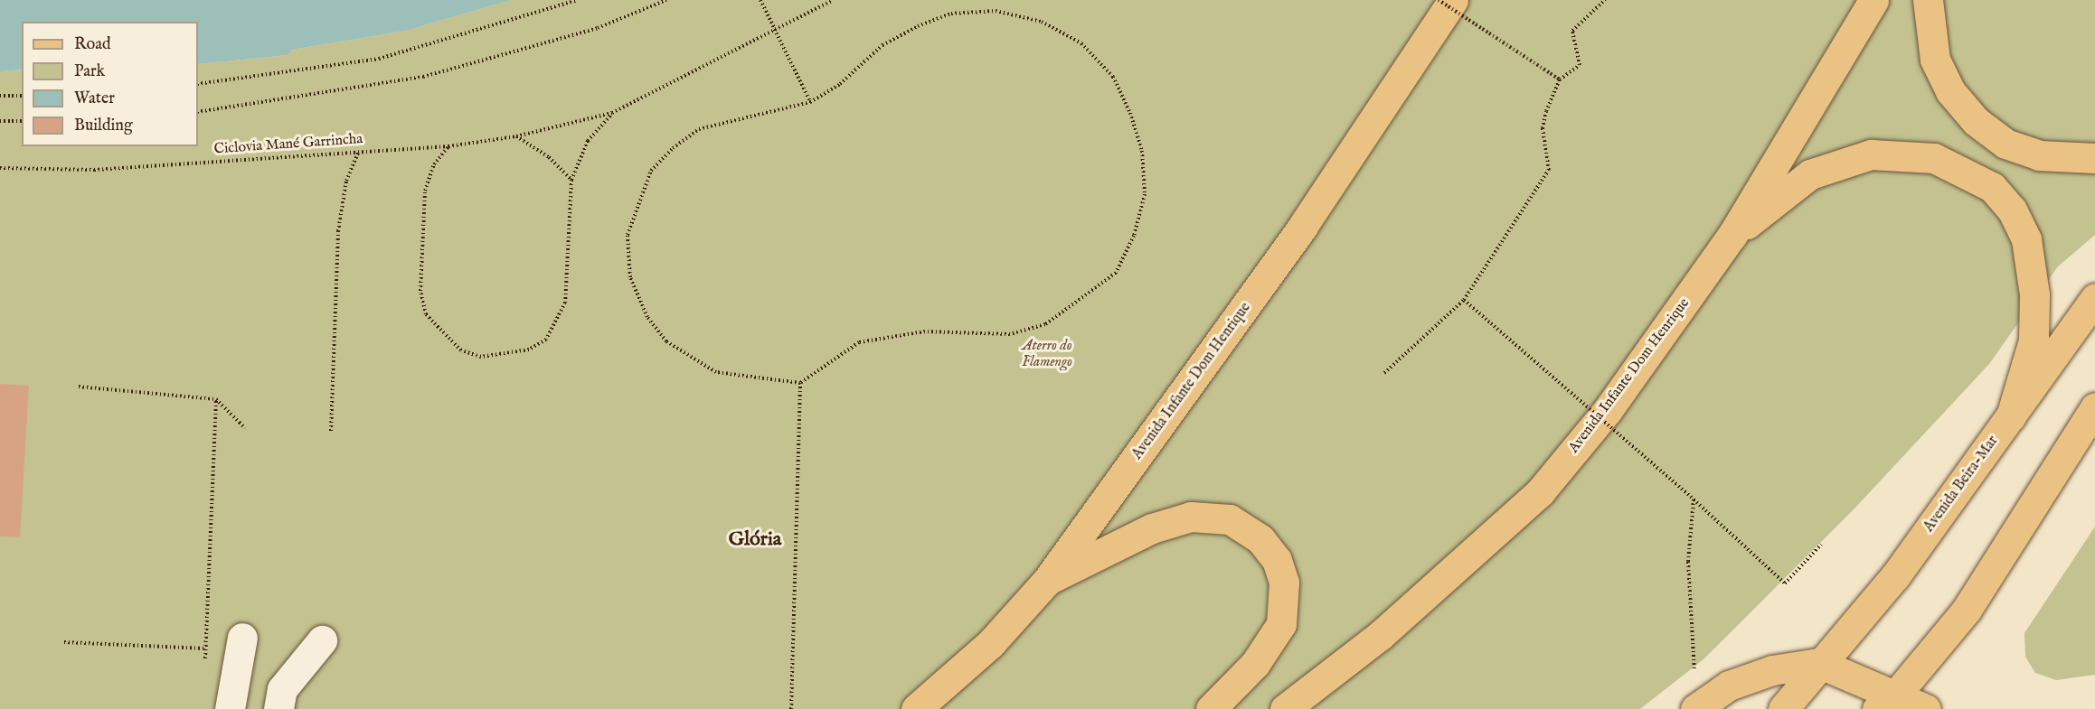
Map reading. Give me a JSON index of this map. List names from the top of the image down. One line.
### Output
{"streets":{"main road":["Avenida Infante Dom Henrique","Avenida Beira-Mar"],"path":["Ciclovia Mané Garrincha"]},"districts":["Glória"],"parks":["Aterro do Flamengo"],"legend":["Road","Park","Water","Building"]}
